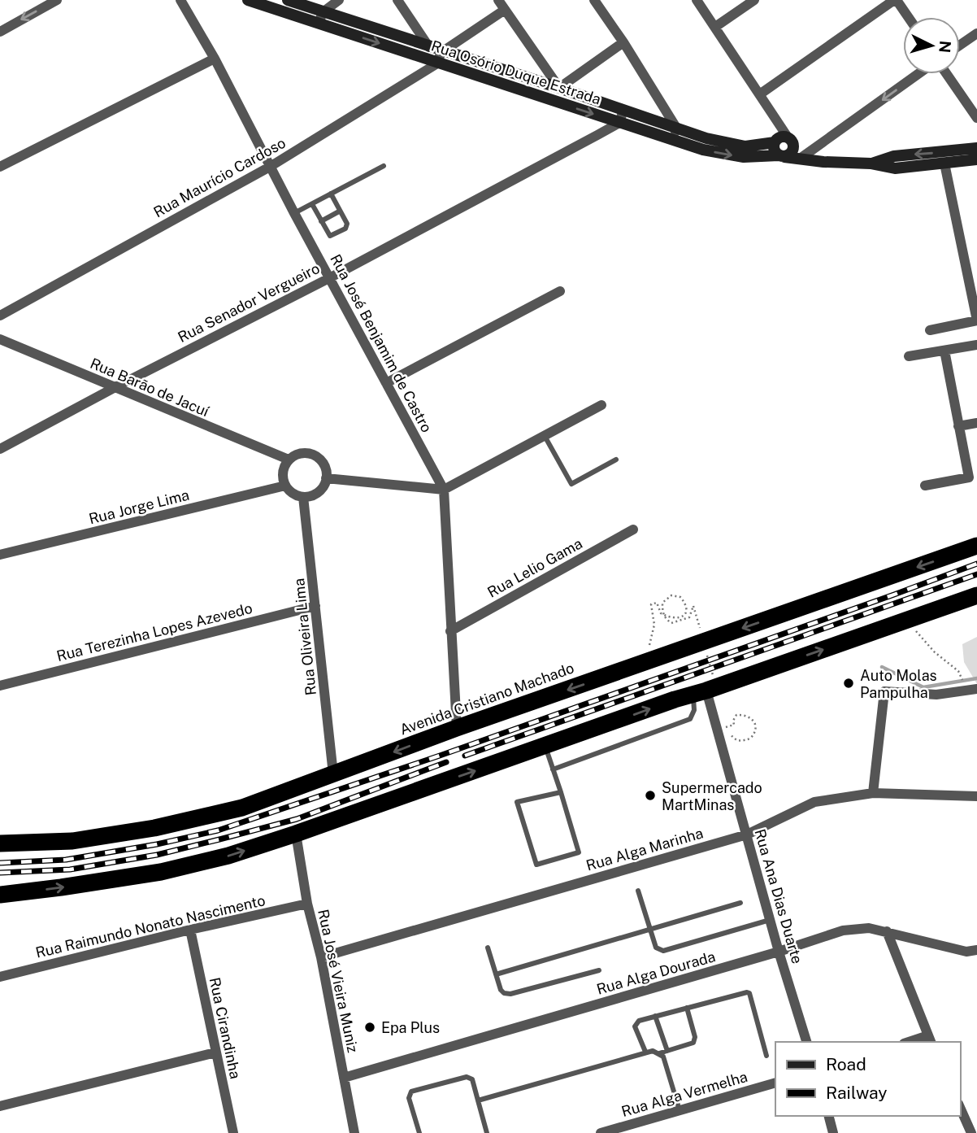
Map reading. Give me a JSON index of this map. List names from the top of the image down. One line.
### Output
{"streets":{"highway":["Avenida Cristiano Machado"],"street":["Rua Osório Duque Estrada","Rua Maurício Cardoso","Rua Senador Vergueiro","Rua José Benjamim de Castro","Rua Barão de Jacuí","Rua Jorge Lima","Rua Lelio Gama","Rua Terezinha Lopes Azevedo","Rua Oliveira Lima","Rua Alga Marinha","Rua Ana Dias Duarte","Rua Raimundo Nonato Nascimento","Rua Alga Dourada","Rua José Vieira Muniz","Rua Cirandinha","Rua Alga Vermelha"]},"crossings":[["Rua Osório Duque Estrada","Rua Maurício Cardoso"],["Rua Osório Duque Estrada","Rua Senador Vergueiro"],["Rua Maurício Cardoso","Rua José Benjamim de Castro"],["Rua Senador Vergueiro","Rua José Benjamim de Castro"],["Rua Senador Vergueiro","Rua Barão de Jacuí"],["Rua José Benjamim de Castro","Rua Lelio Gama"],["Rua José Benjamim de Castro","Avenida Cristiano Machado"],["Rua Barão de Jacuí","Rua Jorge Lima"],["Rua Barão de Jacuí","Rua Oliveira Lima"],["Rua Jorge Lima","Rua Oliveira Lima"],["Rua Terezinha Lopes Azevedo","Rua Oliveira Lima"],["Rua Oliveira Lima","Avenida Cristiano Machado"],["Rua Alga Marinha","Rua Ana Dias Duarte"],["Rua Alga Marinha","Rua José Vieira Muniz"],["Rua Ana Dias Duarte","Rua Alga Dourada"],["Rua Raimundo Nonato Nascimento","Rua José Vieira Muniz"],["Rua Raimundo Nonato Nascimento","Rua Cirandinha"],["Rua Alga Dourada","Rua José Vieira Muniz"]],"places":["Auto Molas Pampulha","Supermercado MartMinas","Epa Plus"],"legend":["Road","Railway"],"north":"right"}
